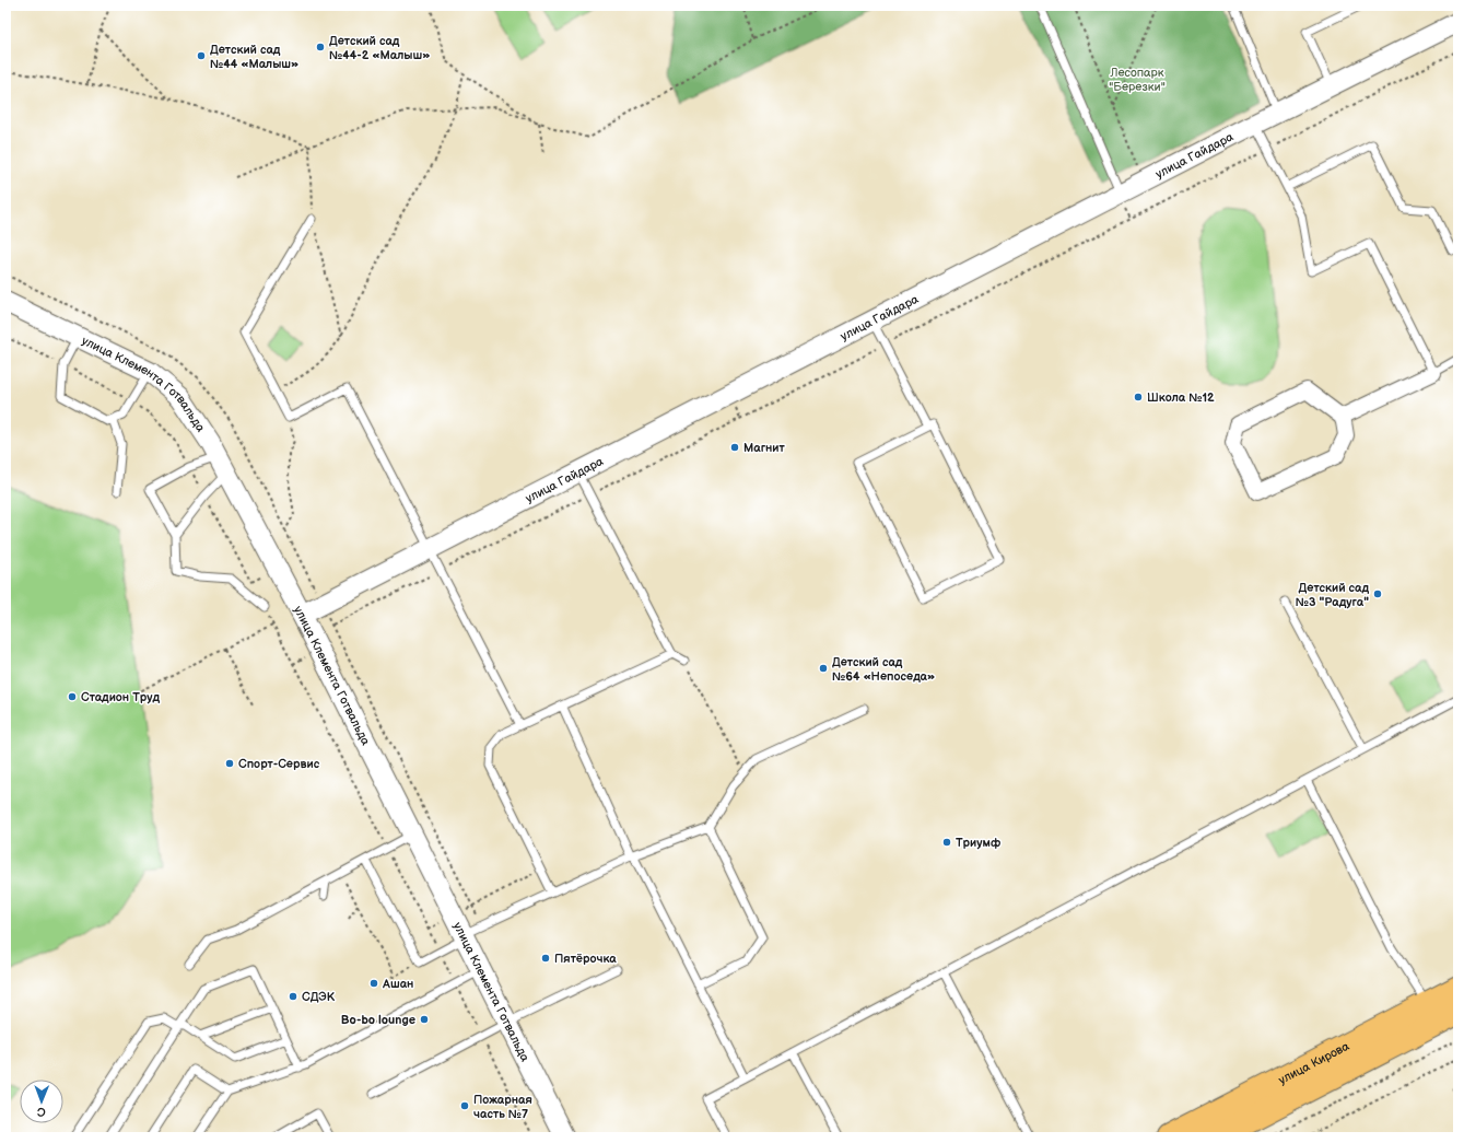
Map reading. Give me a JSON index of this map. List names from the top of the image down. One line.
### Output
{"streets":{"main road":["улица Кирова"],"street":["улица Гайдара","улица Клемента Готвальда"]},"crossings":[["улица Гайдара","улица Клемента Готвальда"]],"parks":["Лесопарк \"Березки\""],"places":["Детский сад №44-2 «Малыш»","Детский сад №44 «Малыш»","Школа №12","Магнит","Детский сад №3 \"Радуга\"","Детский сад №64 «Непоседа»","Стадион Труд","Спорт-Сервис","Триумф","Пятёрочка","Ашан","СДЭК","Bo-bo lounge","Пожарная часть №7"],"north":"bottom"}
